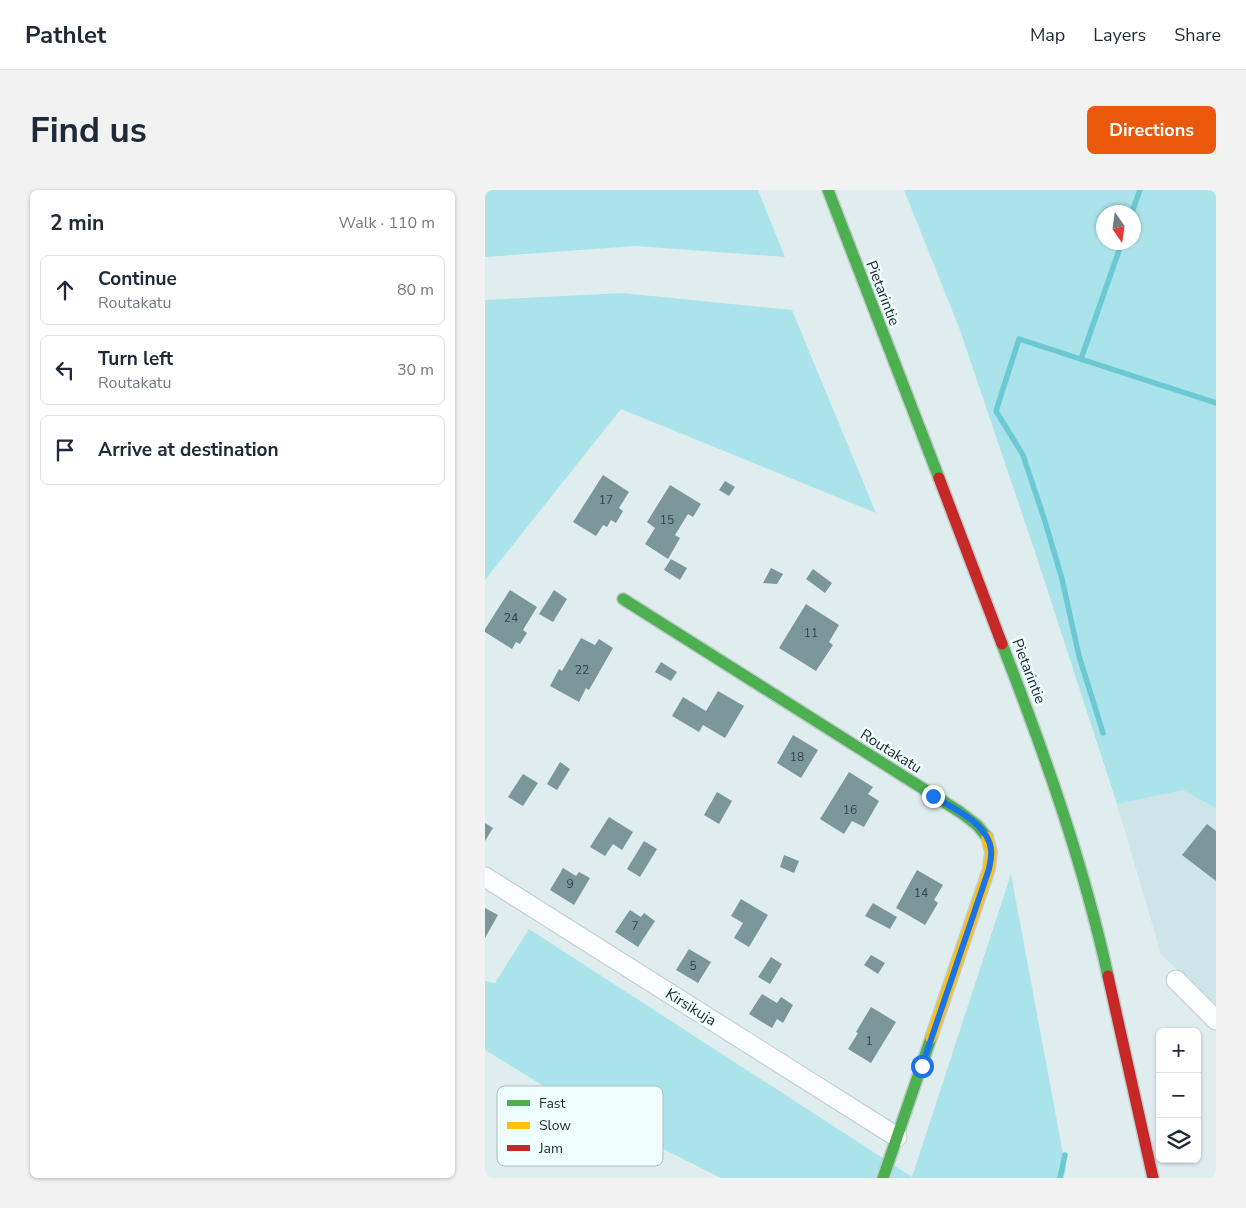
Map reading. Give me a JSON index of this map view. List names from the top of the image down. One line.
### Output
{"streets":{"main road":["Pietarintie","Routakatu"],"street":["Kirsikuja"]},"crossings":[["Routakatu","Kirsikuja"]],"house_numbers":["17","15","24","11","22","18","16","9","14","7","5","1"],"legend":["Fast","Slow","Jam"],"north":"bottom","page":{"header":"Pathlet","nav":["Map","Layers","Share"],"buttons":"Directions","title":"Find us","heading":["2 min","Walk · 110 m"],"list":[["Continue","Routakatu","80 m"],["Turn left","Routakatu","30 m"],"Arrive at destination"],"map_buttons":["+","−"]}}
